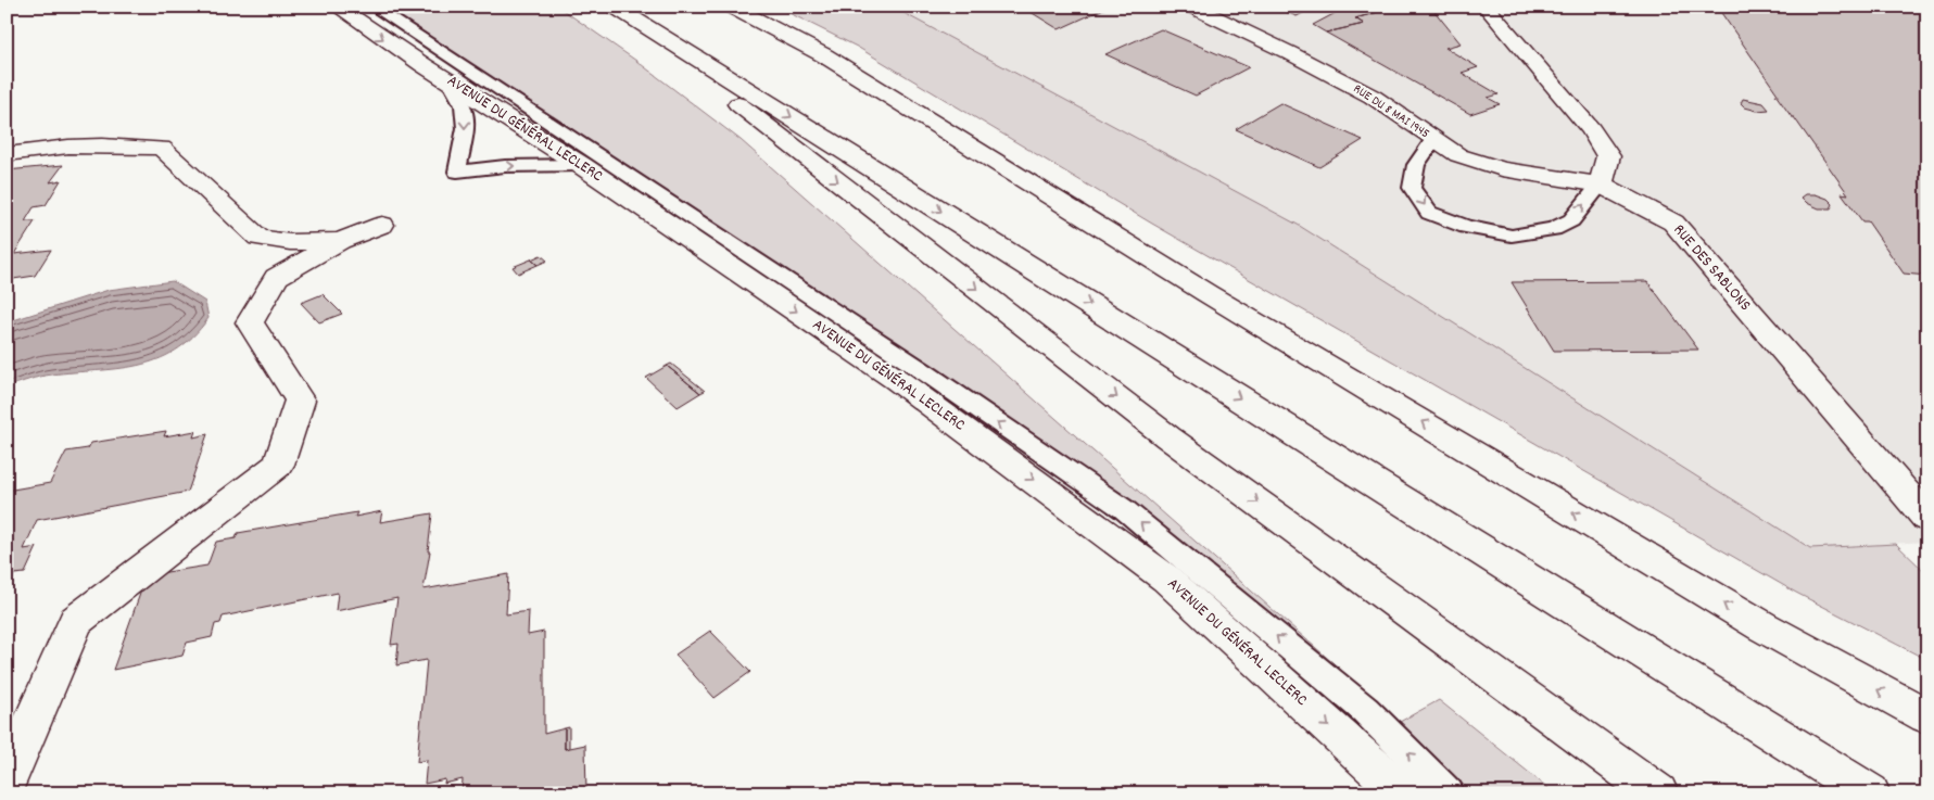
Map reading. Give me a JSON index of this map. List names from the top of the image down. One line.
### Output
{"streets":{"main road":["RUE DU 8 MAI 1945","AVENUE DU GÉNÉRAL LECLERC","RUE DES SABLONS"]},"crossings":[["RUE DU 8 MAI 1945","RUE DES SABLONS"]]}
